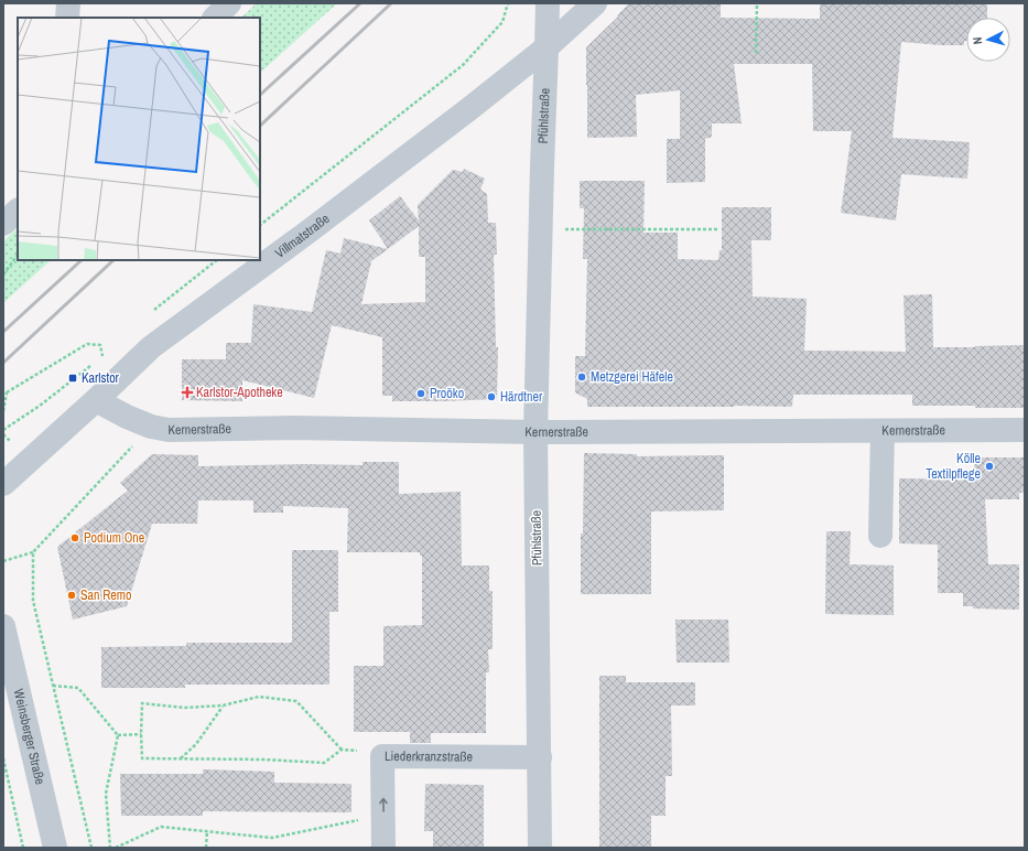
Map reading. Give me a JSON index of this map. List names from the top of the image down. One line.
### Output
{"streets":{"street":["Pfühlstraße","Villmatstraße","Kernerstraße","Weinsberger Straße","Liederkranzstraße"]},"crossings":[["Pfühlstraße","Villmatstraße"],["Pfühlstraße","Kernerstraße"],["Pfühlstraße","Liederkranzstraße"],["Villmatstraße","Kernerstraße"]],"places":{"other":["Metzgerei Häfele","Proöko","Härdtner","Kölle Textilpflege","Podium One","San Remo"],"transit":["Karlstor"],"health":["Karlstor-Apotheke"]},"north":"left"}
